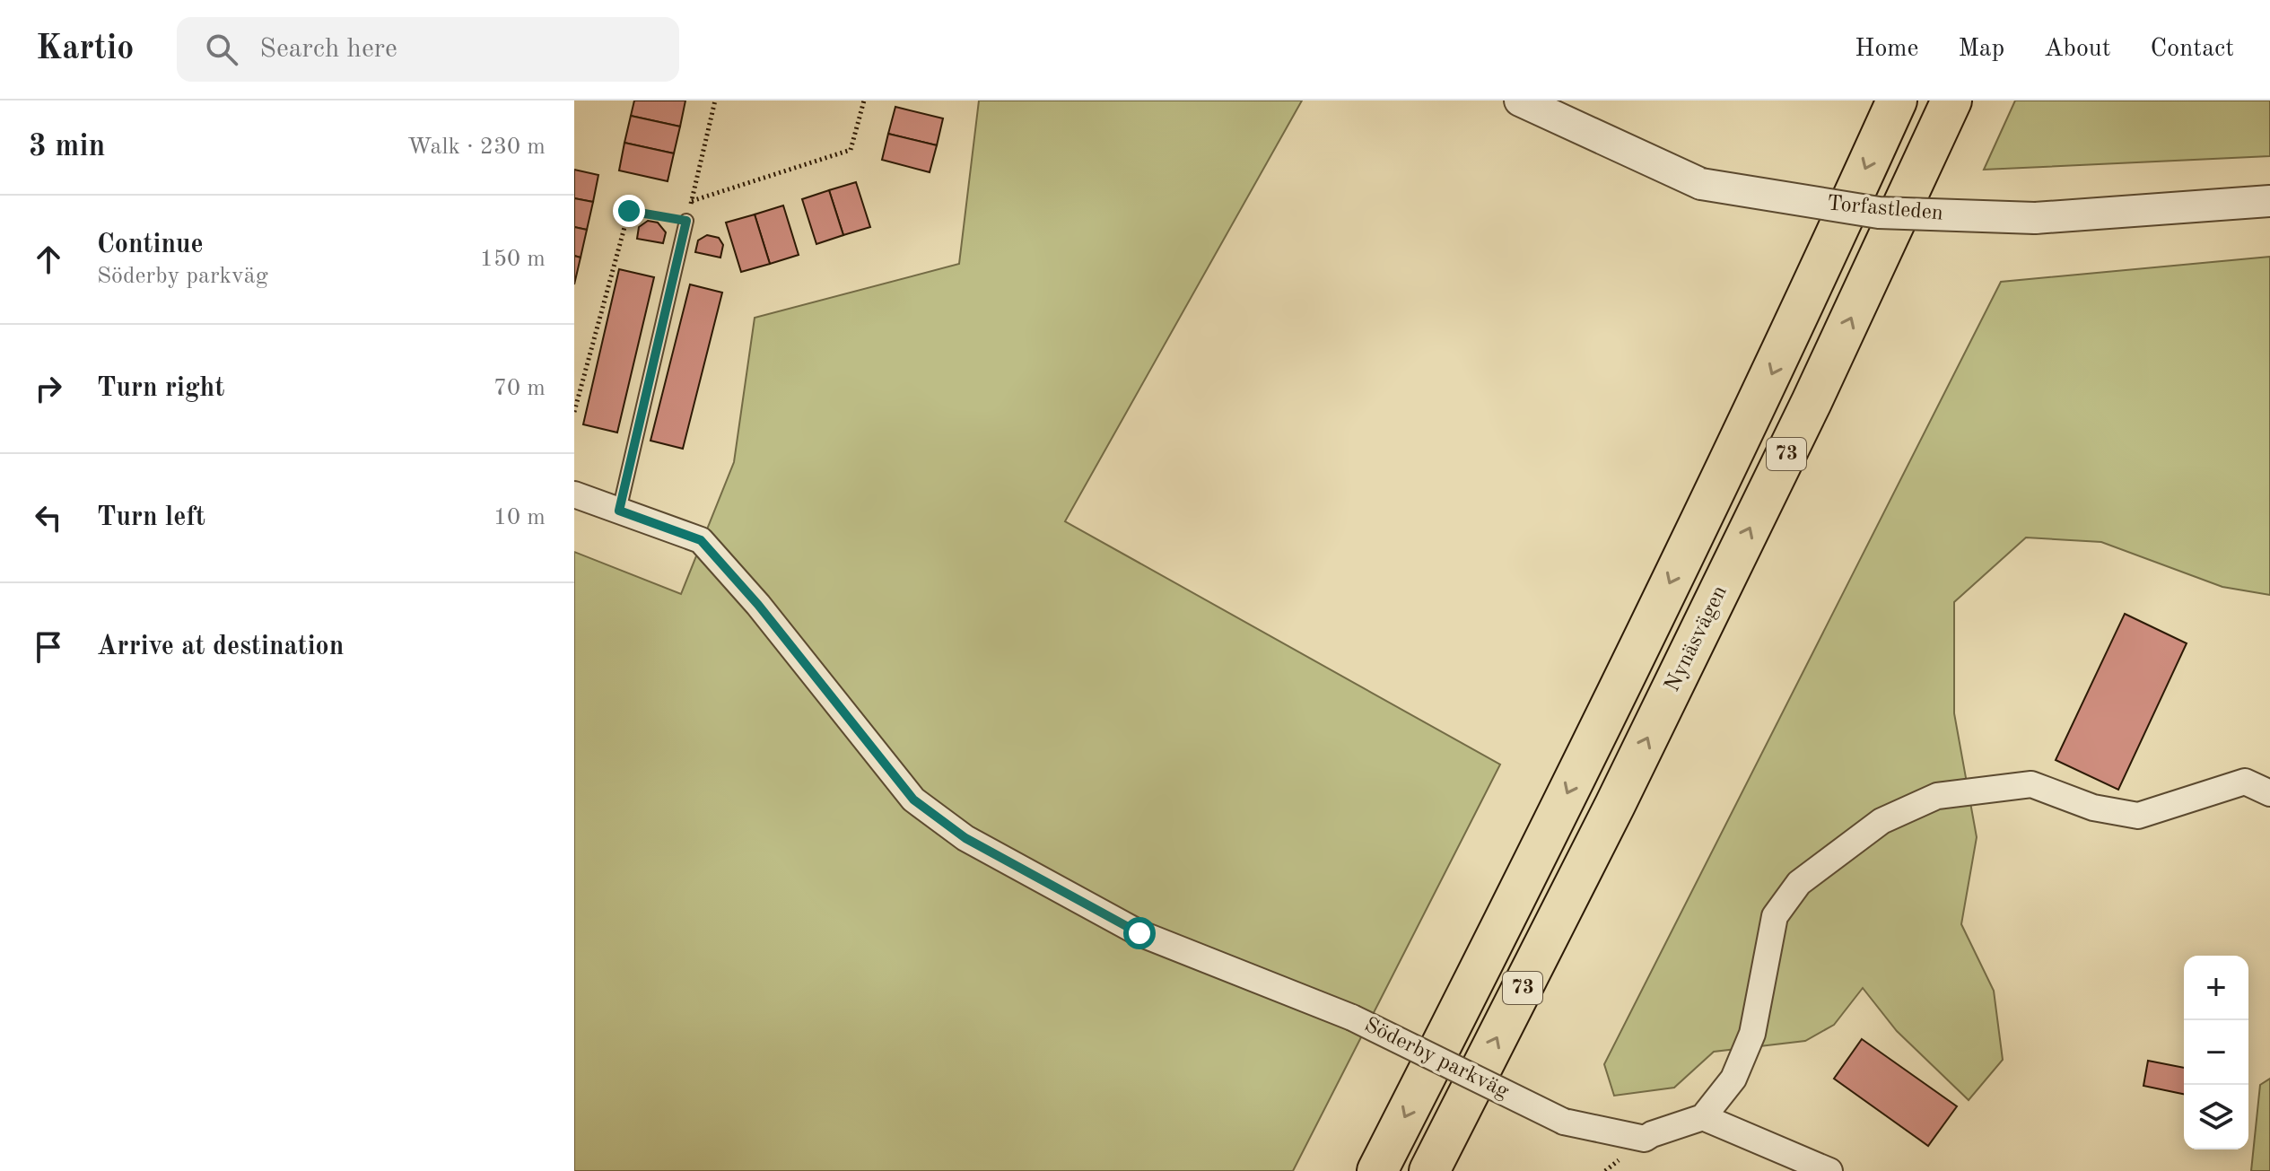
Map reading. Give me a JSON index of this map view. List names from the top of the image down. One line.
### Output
{"streets":{"highway":["73","Nynäsvägen"],"street":["Torfastleden","Söderby parkväg"]},"page":{"header":"Kartio","search":"Search here","nav":["Home","Map","About","Contact"],"heading":["3 min","Walk · 230 m"],"list":[["Continue","Söderby parkväg","150 m"],["Turn right","70 m"],["Turn left","10 m"],"Arrive at destination"],"map_buttons":["+","−"]}}
